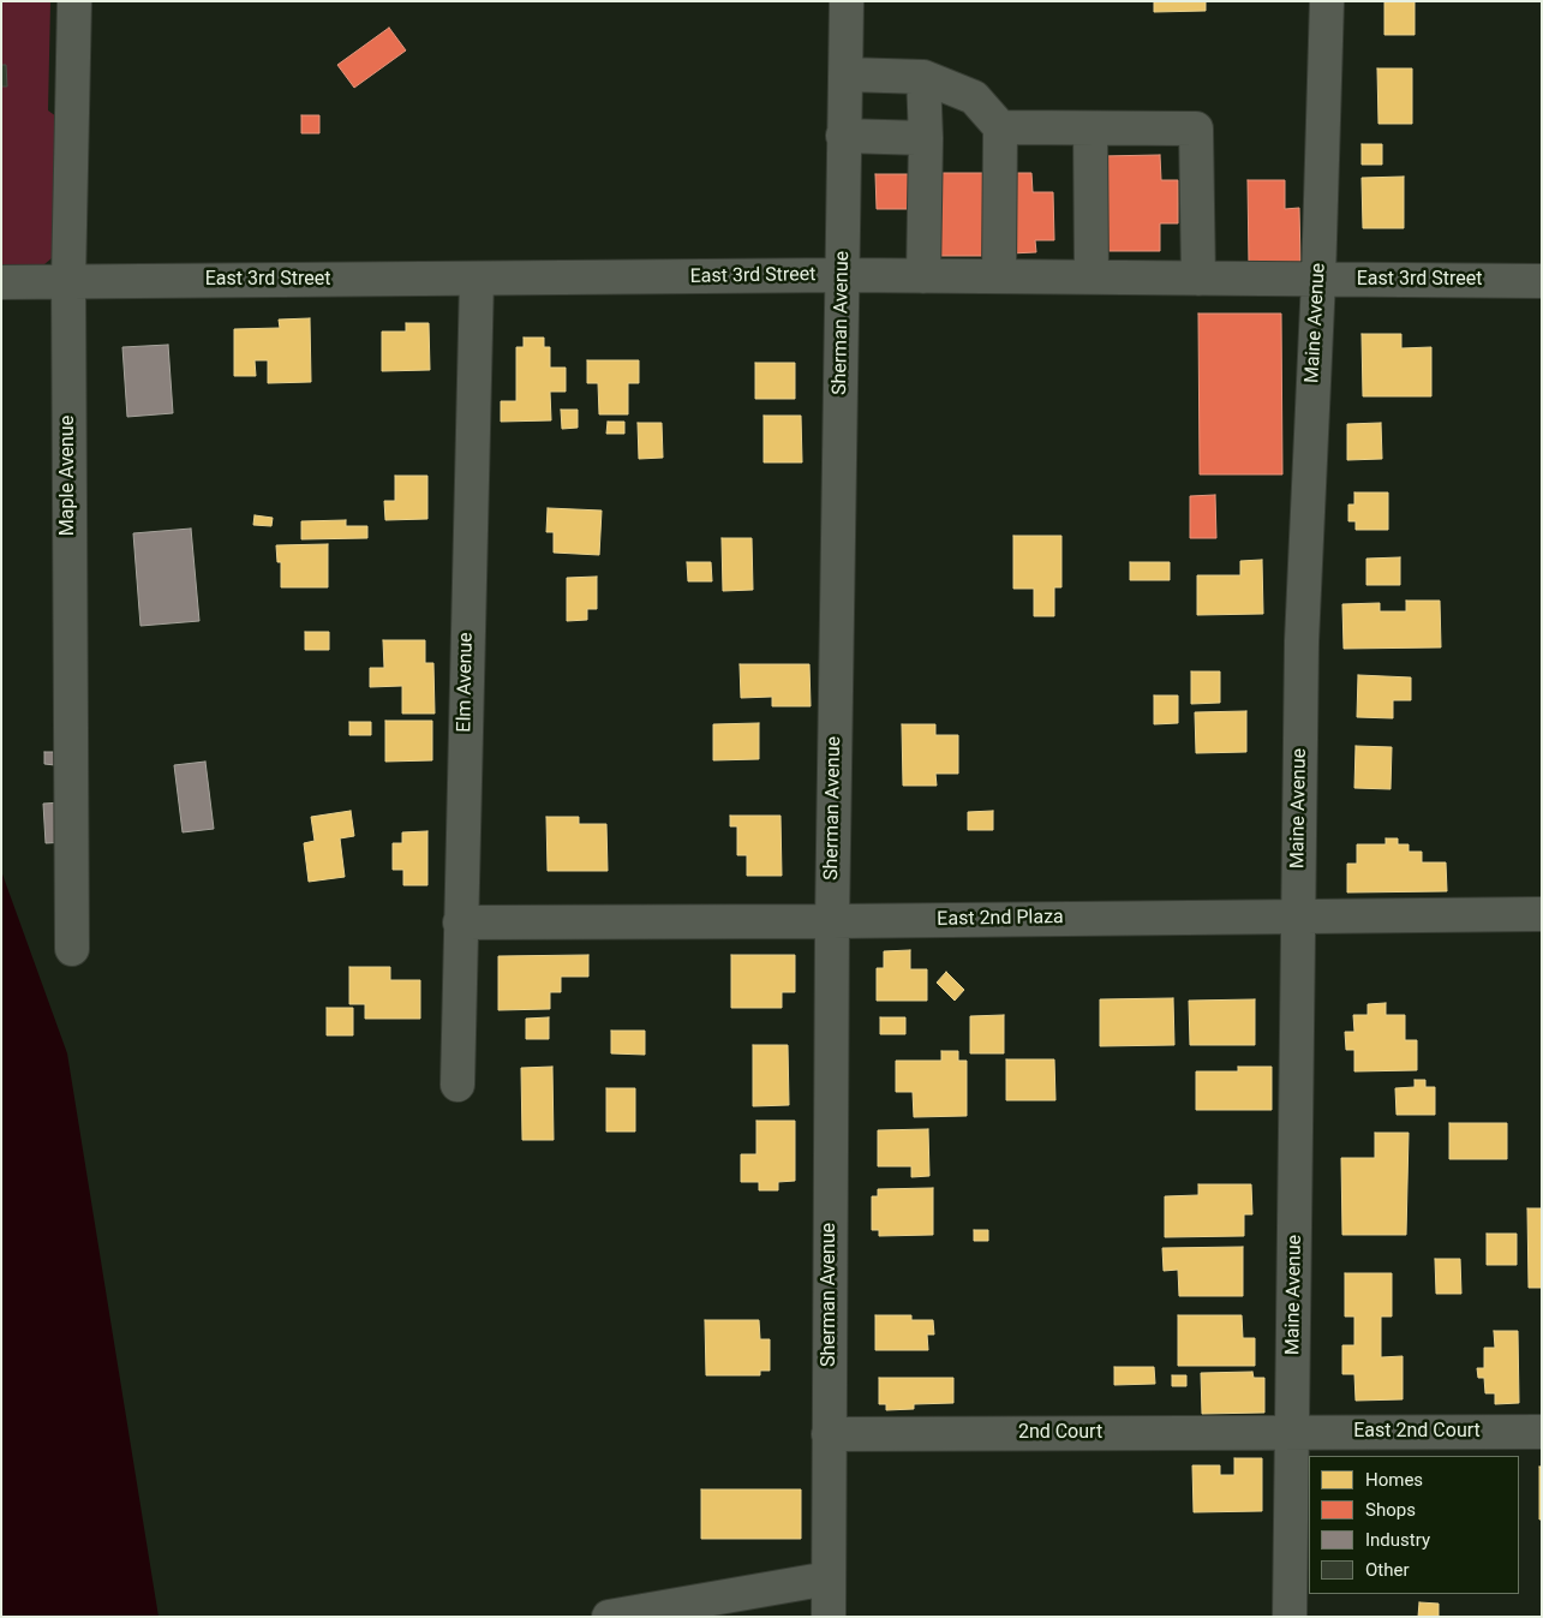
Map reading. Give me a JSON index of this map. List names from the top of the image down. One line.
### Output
{"streets":{"street":["East 3rd Street","Sherman Avenue","Maine Avenue","Maple Avenue","Elm Avenue","East 2nd Plaza","East 2nd Court","2nd Court"]},"crossings":[["East 3rd Street","Sherman Avenue"],["East 3rd Street","Maine Avenue"],["East 3rd Street","Maple Avenue"],["East 3rd Street","Elm Avenue"],["Sherman Avenue","East 2nd Plaza"],["Sherman Avenue","2nd Court"],["Maine Avenue","East 2nd Plaza"],["Maine Avenue","East 2nd Court"],["Maine Avenue","2nd Court"],["Elm Avenue","East 2nd Plaza"],["East 2nd Court","2nd Court"]],"legend":["Homes","Shops","Industry","Other"]}
